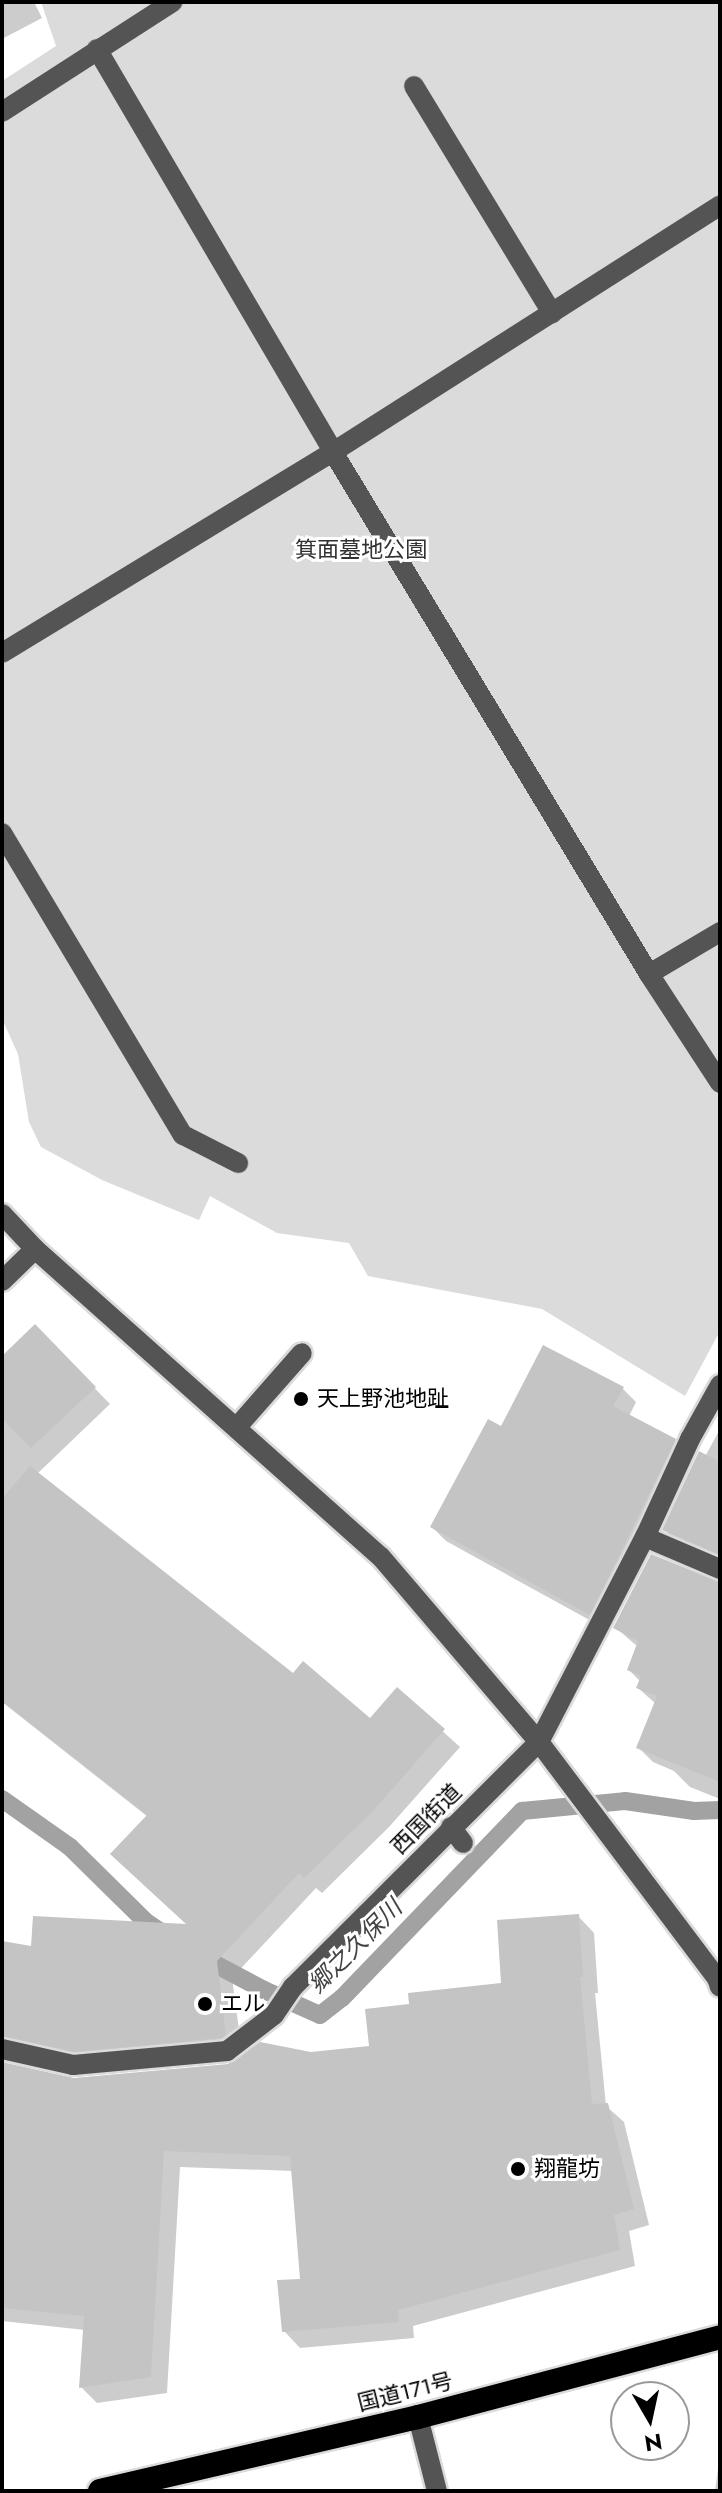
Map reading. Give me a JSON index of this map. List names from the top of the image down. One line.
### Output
{"streets":{"highway":["国道171号"],"street":["西国街道"]},"water":["郷之久保川"],"parks":["箕面墓地公園"],"places":["天上野池地趾","エル","翔龍坊"],"north":"bottom"}
